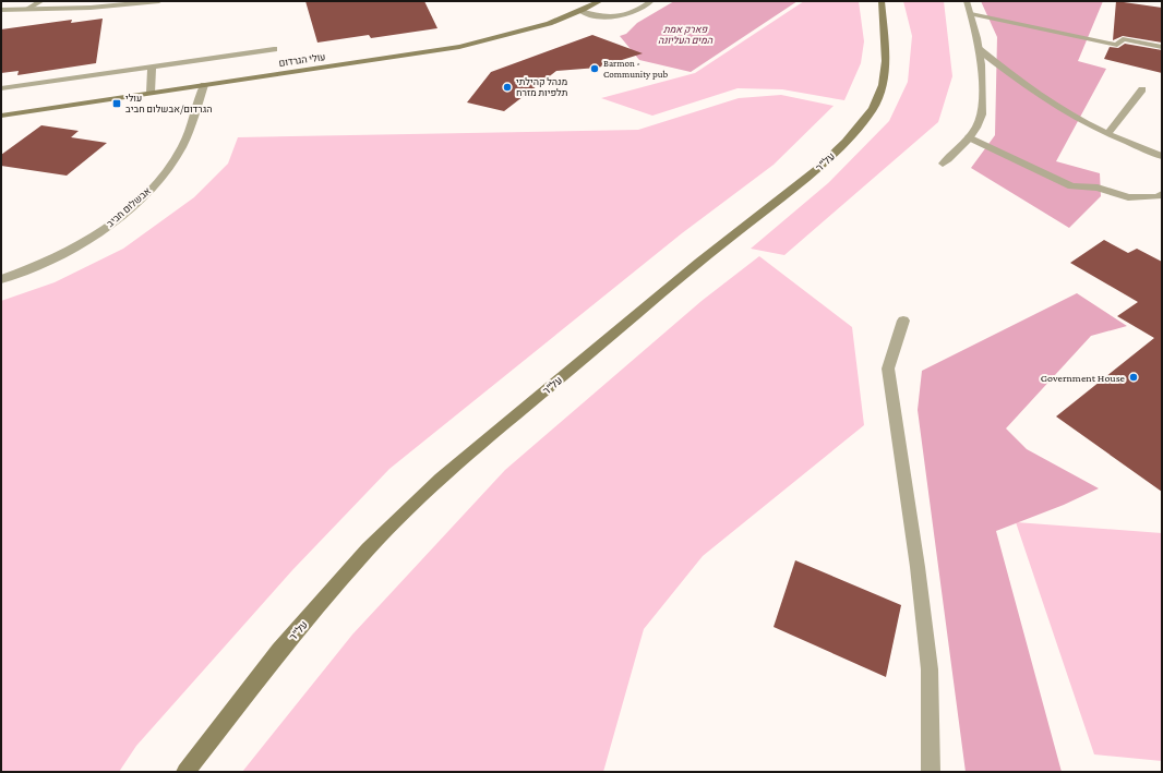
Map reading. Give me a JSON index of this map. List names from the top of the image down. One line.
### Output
{"streets":{"street":["עולי הגרדום","על\"ר","אבשלום חביב"]},"crossings":[["עולי הגרדום","אבשלום חביב"]],"parks":["פארק אמת המים העליונה"],"places":{"other":["Barmon - Community pub","מנהל קהילתי תלפיות מזרח","Government House"],"transit":["עולי הגרדום/אבשלום חביב"]}}
